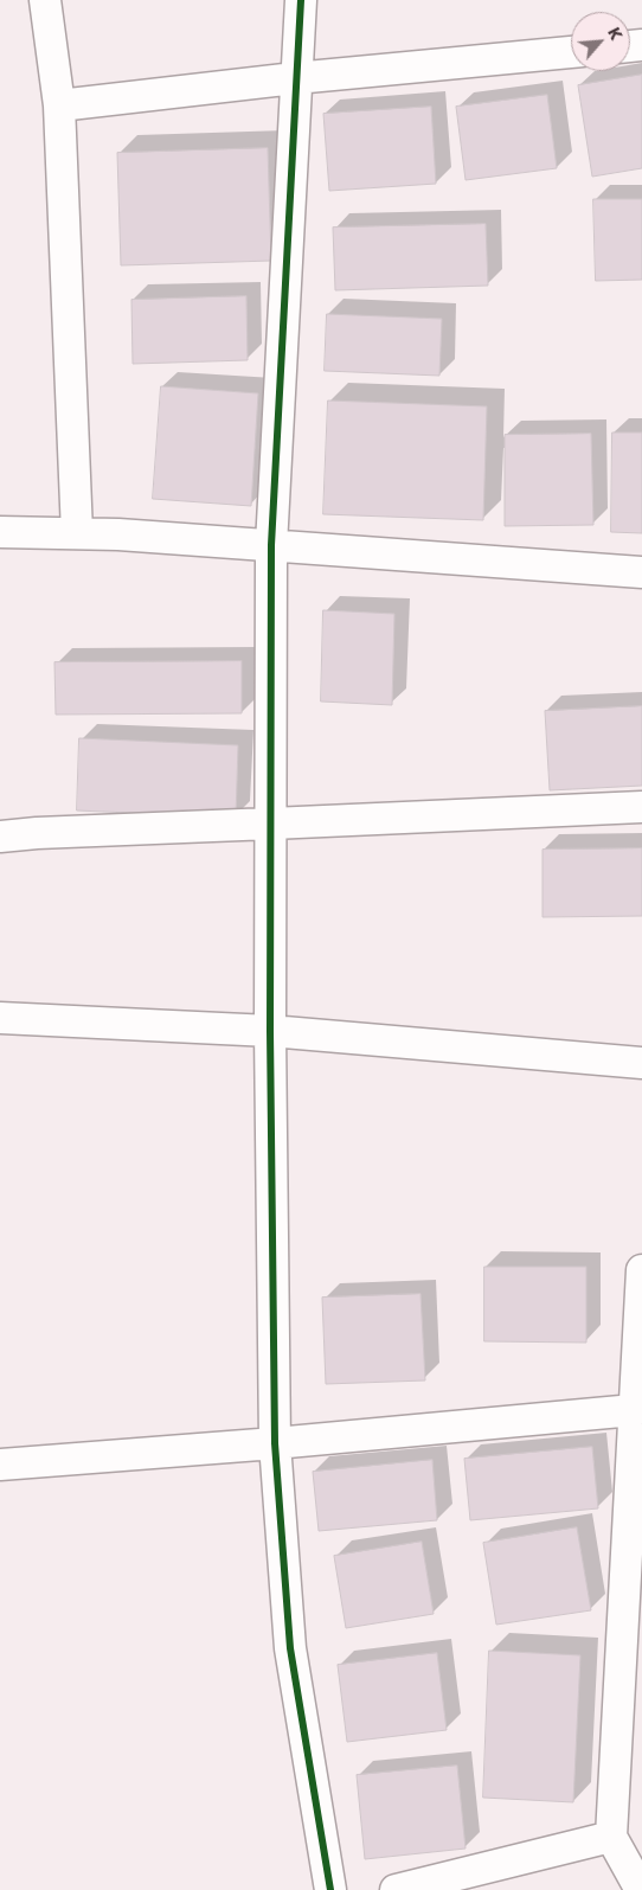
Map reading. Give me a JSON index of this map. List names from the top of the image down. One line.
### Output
{"north":"top right"}
